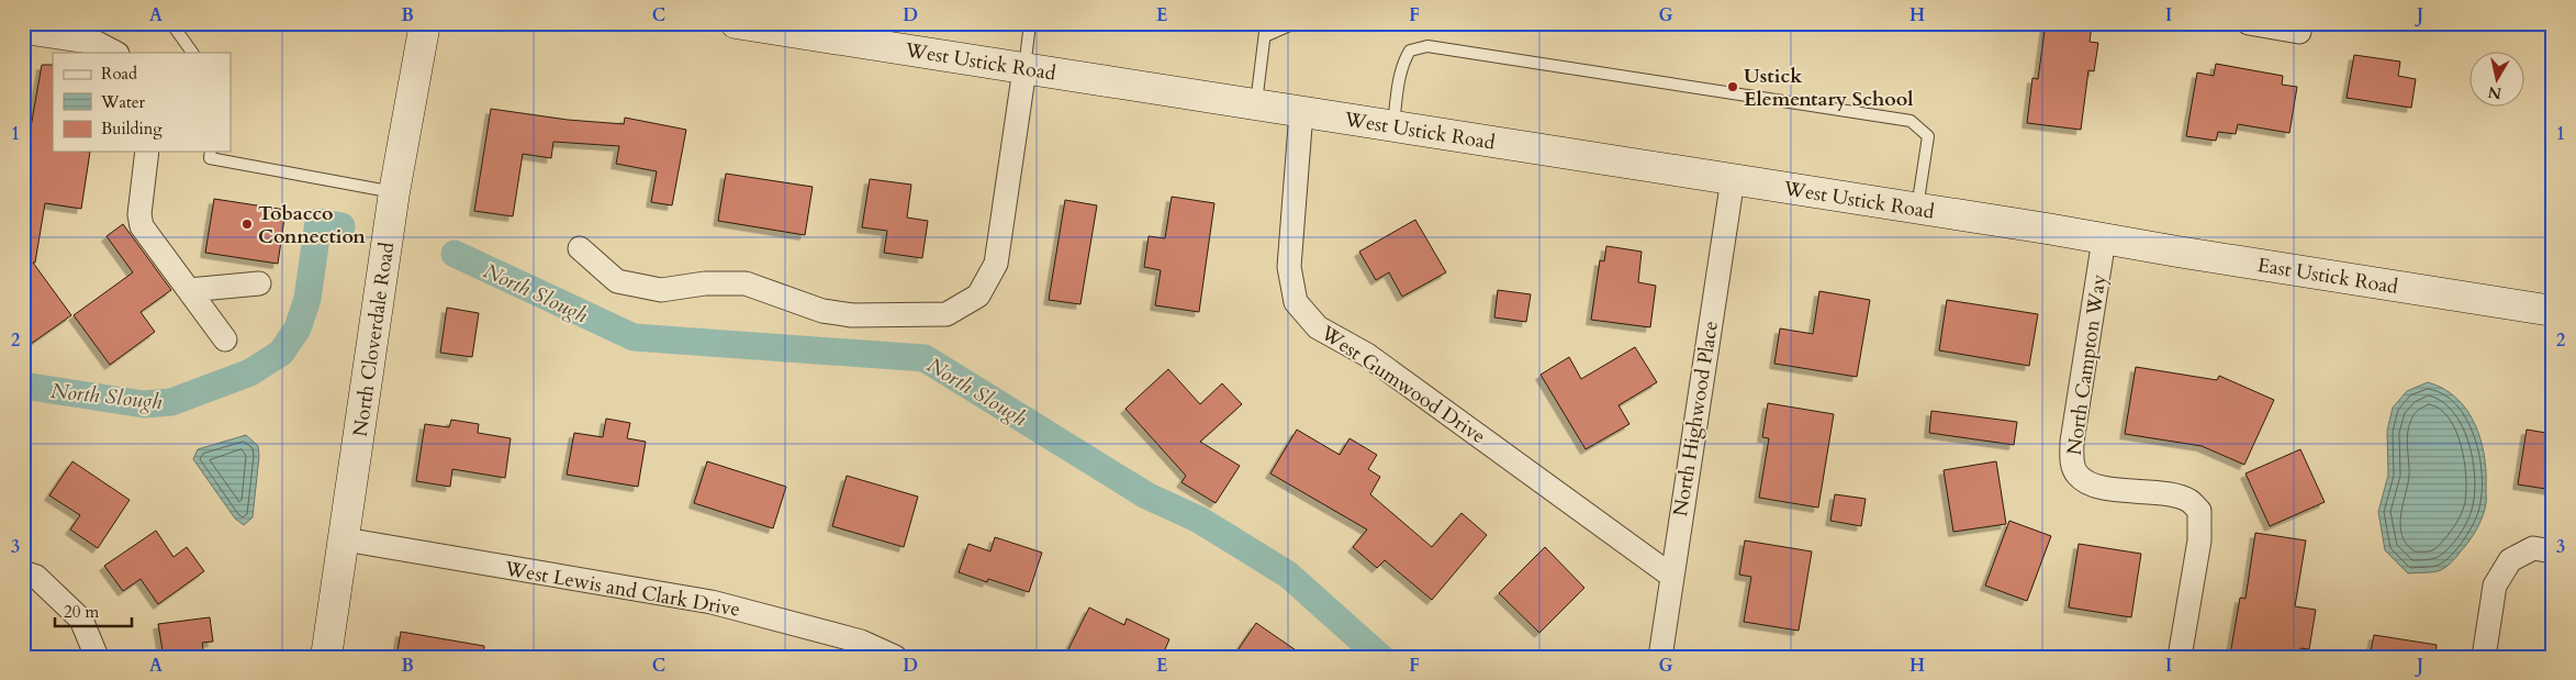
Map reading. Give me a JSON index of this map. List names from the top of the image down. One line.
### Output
{"streets":{"main road":["West Ustick Road","East Ustick Road","North Cloverdale Road"],"street":["North Campton Way","West Gumwood Drive","North Highwood Place","West Lewis and Clark Drive"]},"crossings":[["West Ustick Road","East Ustick Road"],["West Ustick Road","North Campton Way"],["West Ustick Road","West Gumwood Drive"],["West Ustick Road","North Highwood Place"],["East Ustick Road","North Campton Way"],["North Cloverdale Road","West Lewis and Clark Drive"],["West Gumwood Drive","North Highwood Place"]],"water":["North Slough"],"places":["Ustick Elementary School","Tobacco Connection"],"legend":["Road","Water","Building"],"scale_bar":"20 m","north":"bottom","grid":{"columns":["A","B","C","D","E","F","G","H","I","J"],"rows":["1","2","3"]}}
